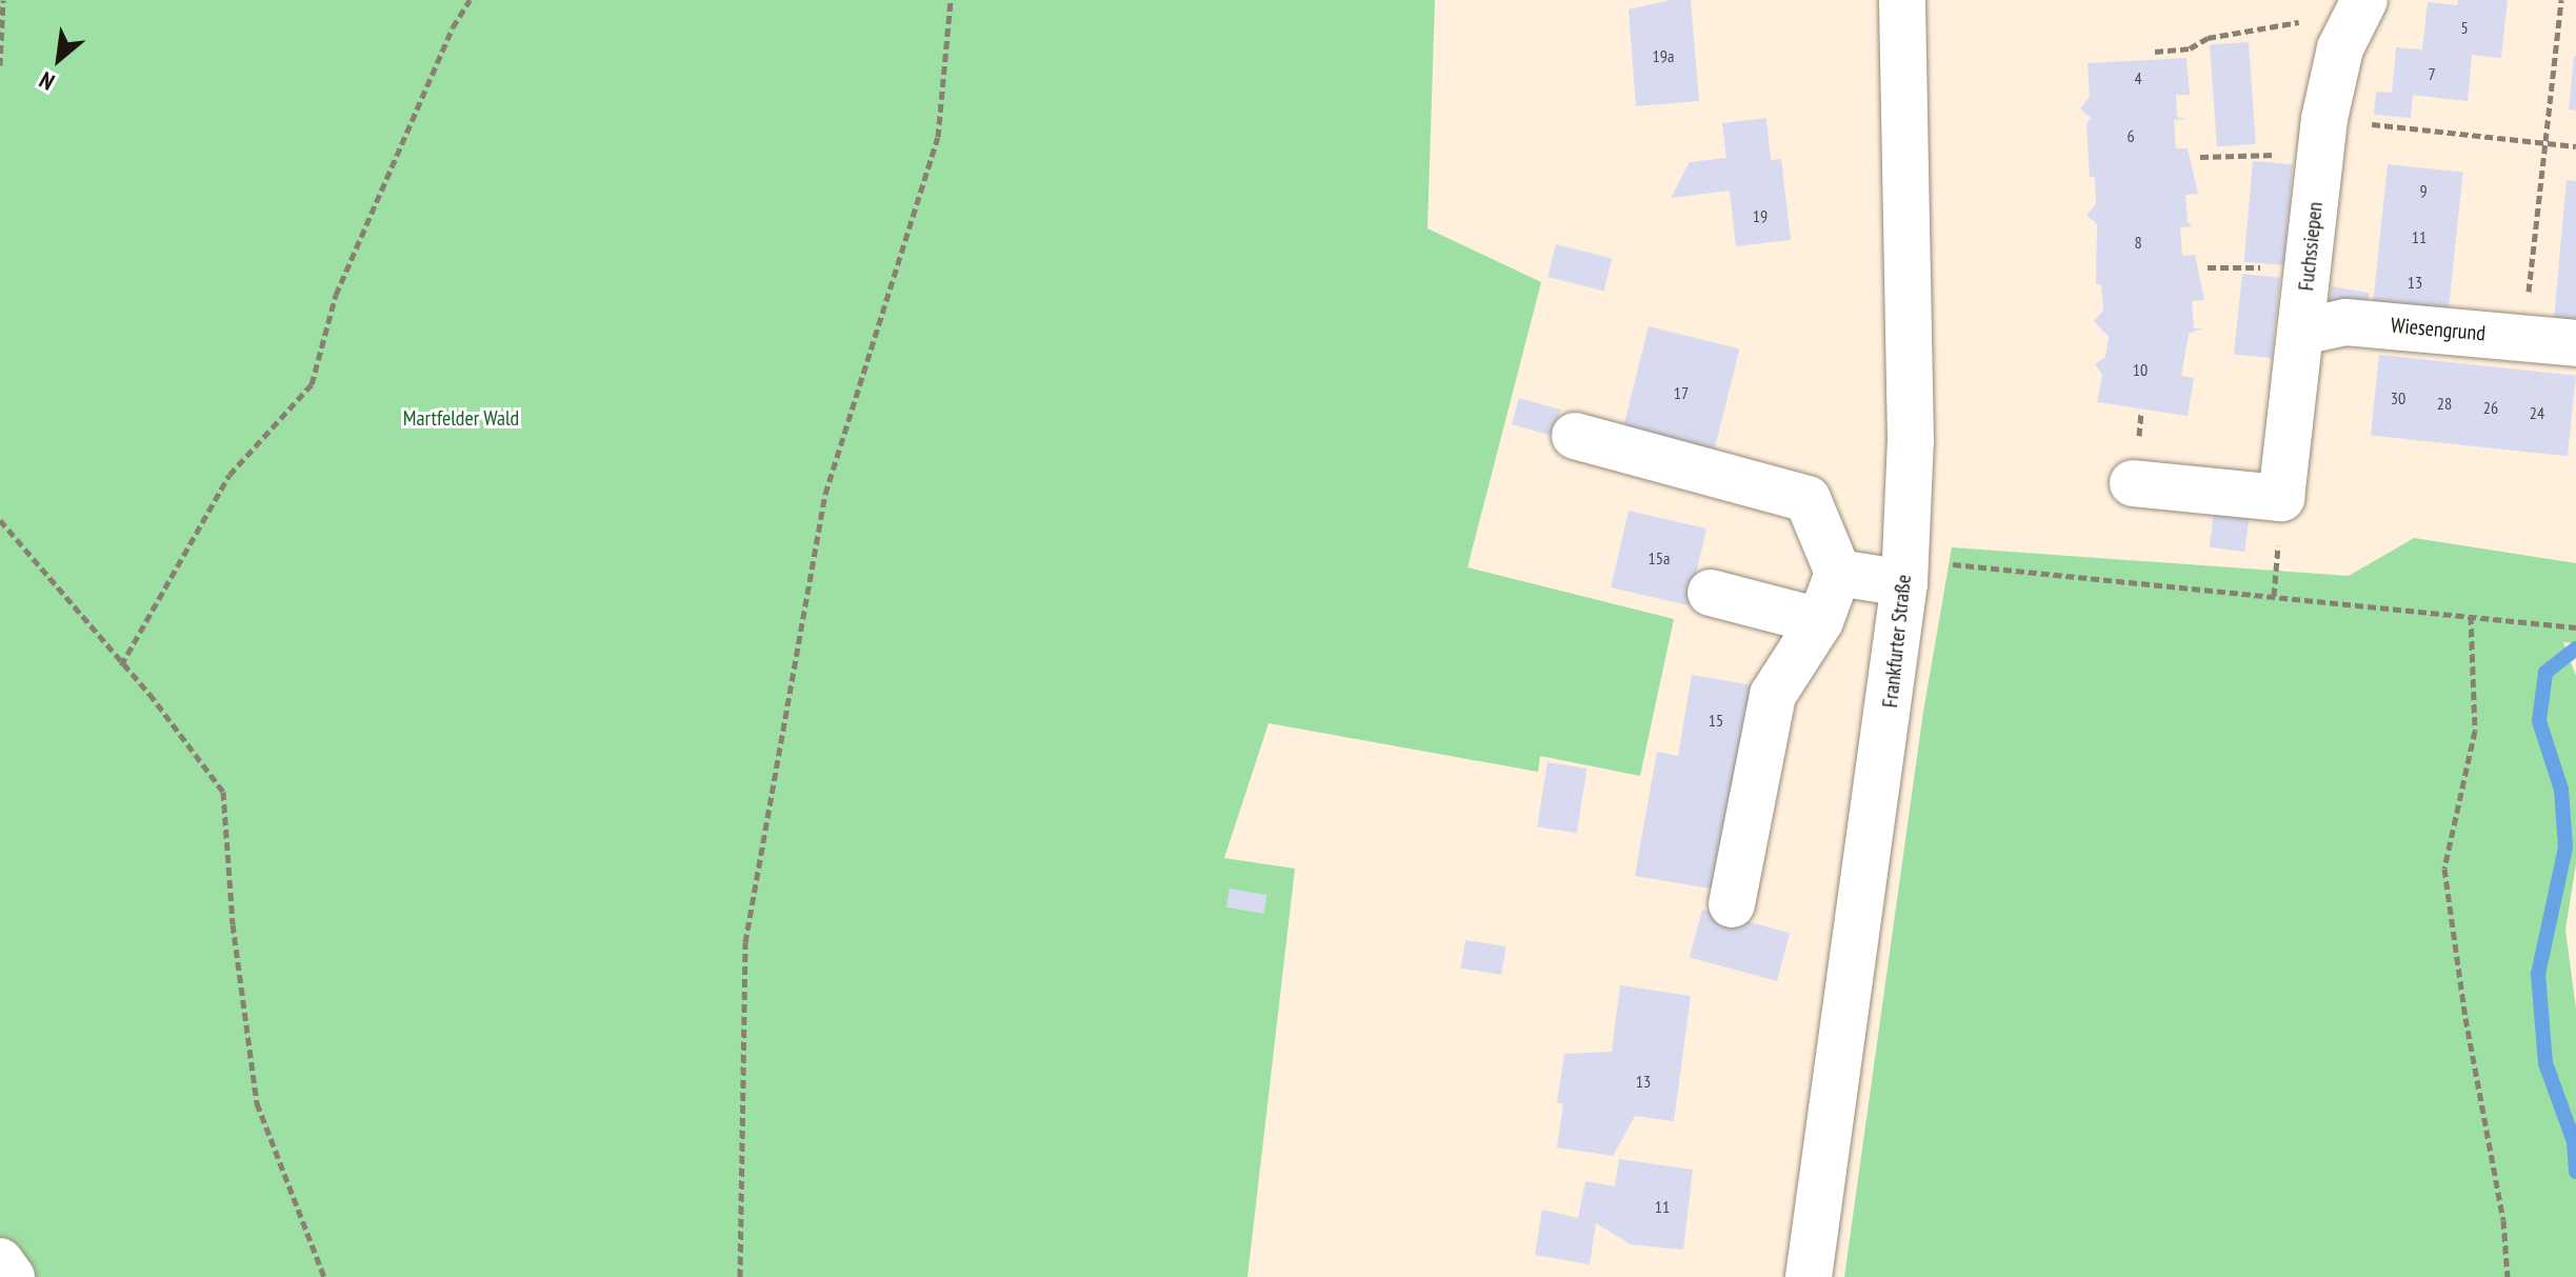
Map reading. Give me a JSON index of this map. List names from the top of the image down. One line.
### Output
{"streets":{"main road":["Fuchssiepen","Wiesengrund","Frankfurter Straße"]},"crossings":[["Fuchssiepen","Wiesengrund"]],"parks":["Martfelder Wald"],"house_numbers":["5","19a","7","4","6","9","19","11","8","13","10","17","30","28","26","24","15a","15","13","11"],"north":"bottom left"}
